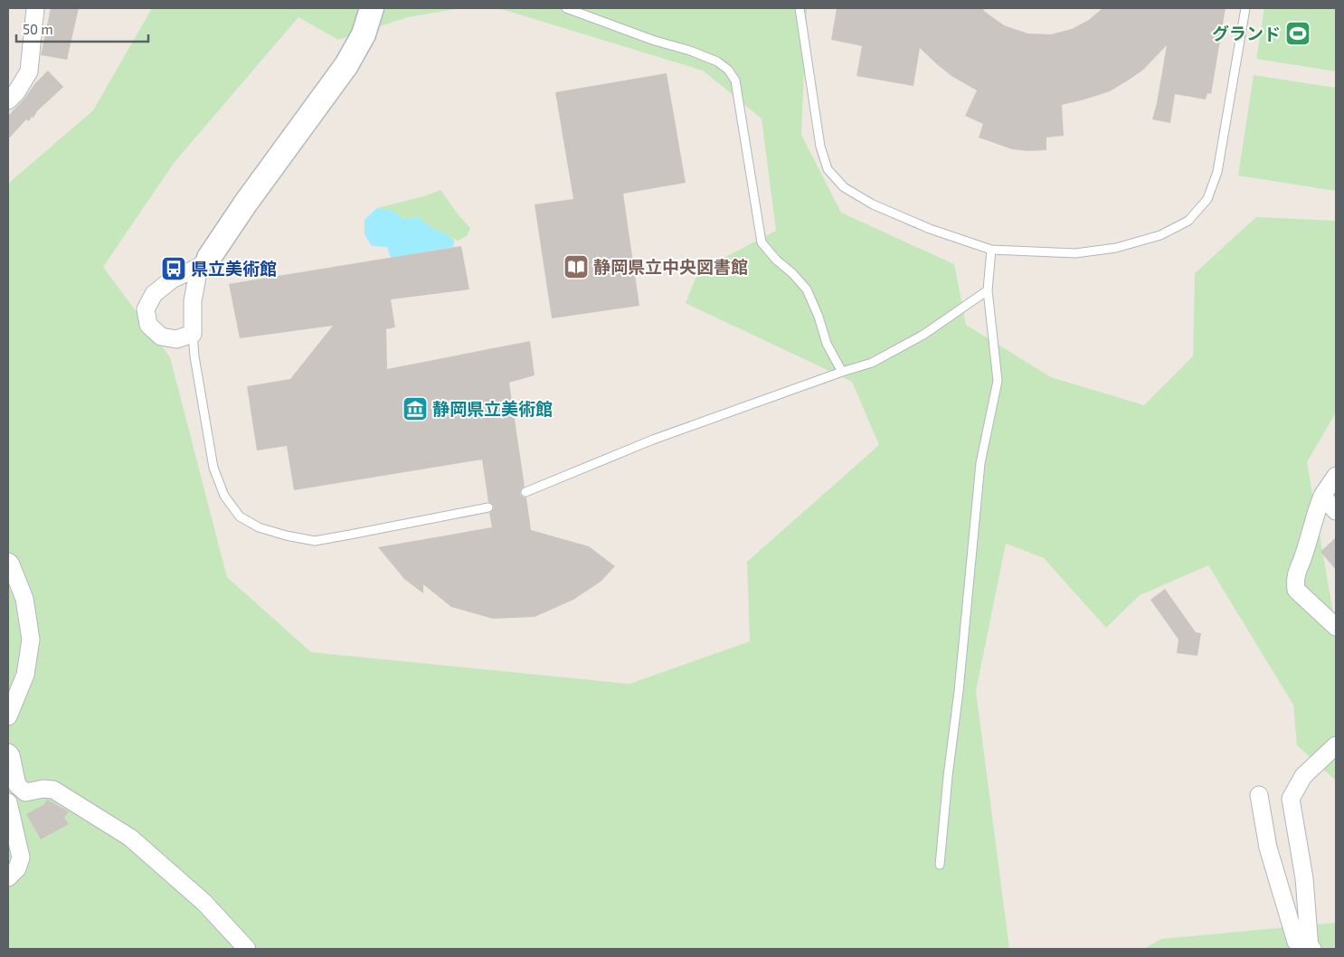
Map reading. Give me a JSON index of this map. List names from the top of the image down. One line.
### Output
{"places":{"sports":["グランド"],"library":["静岡県立中央図書館"],"bus stop":["県立美術館"],"museum":["静岡県立美術館"]},"scale_bar":"50 m"}
